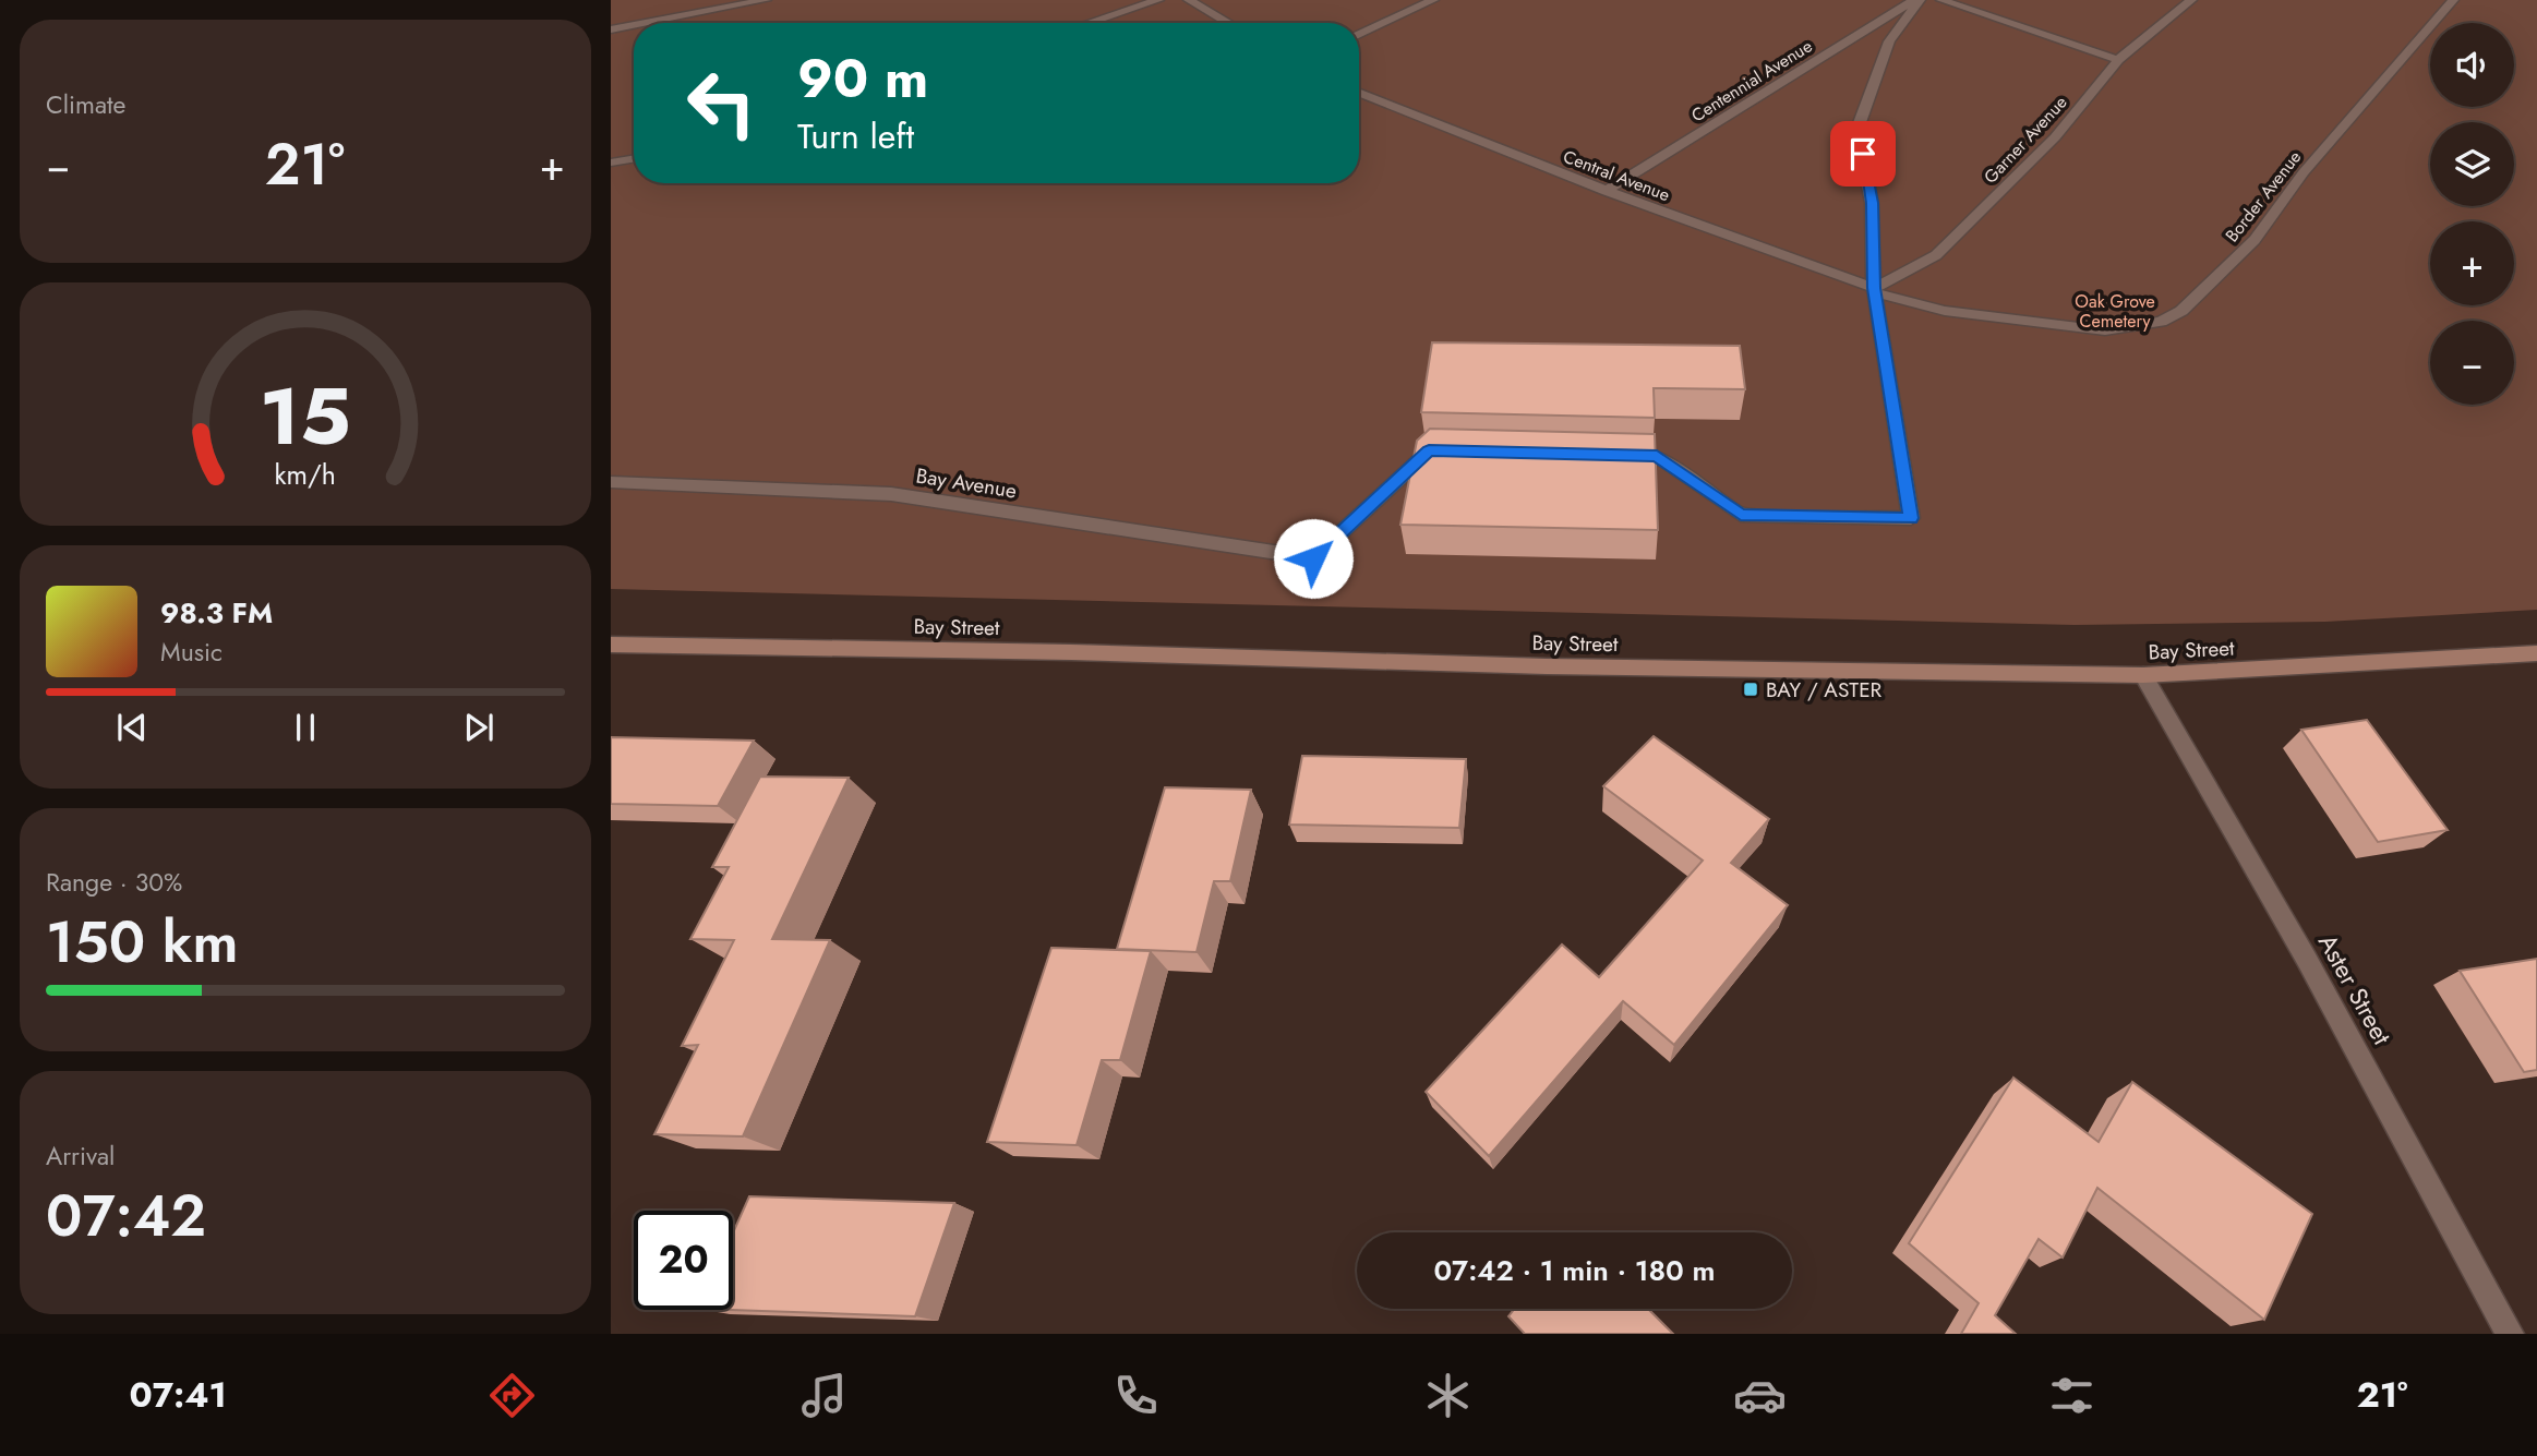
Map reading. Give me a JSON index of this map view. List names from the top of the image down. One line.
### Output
{"streets":{"main road":["Bay Street"],"street":["Centennial Avenue","Garner Avenue","Central Avenue","Border Avenue","Bay Avenue","Aster Street"]},"crossings":[["Centennial Avenue","Central Avenue"],["Garner Avenue","Central Avenue"],["Garner Avenue","Border Avenue"],["Central Avenue","Border Avenue"],["Bay Street","Aster Street"]],"parks":["Oak Grove Cemetery"],"places":{"transit":["BAY / ASTER"]},"page":{"tile":["Climate",["Range · 30%","150 km"],["Arrival","07:42"]],"map_buttons":["+","−"],"turn":["90 m","Turn left"],"heat":["−","21°","+"],"song":["98.3 FM","Music"],"limit":"20","trip":"07:42 · 1 min · 180 m","tabs":["07:41","21°"],"gauge":["15","km/h"]}}
